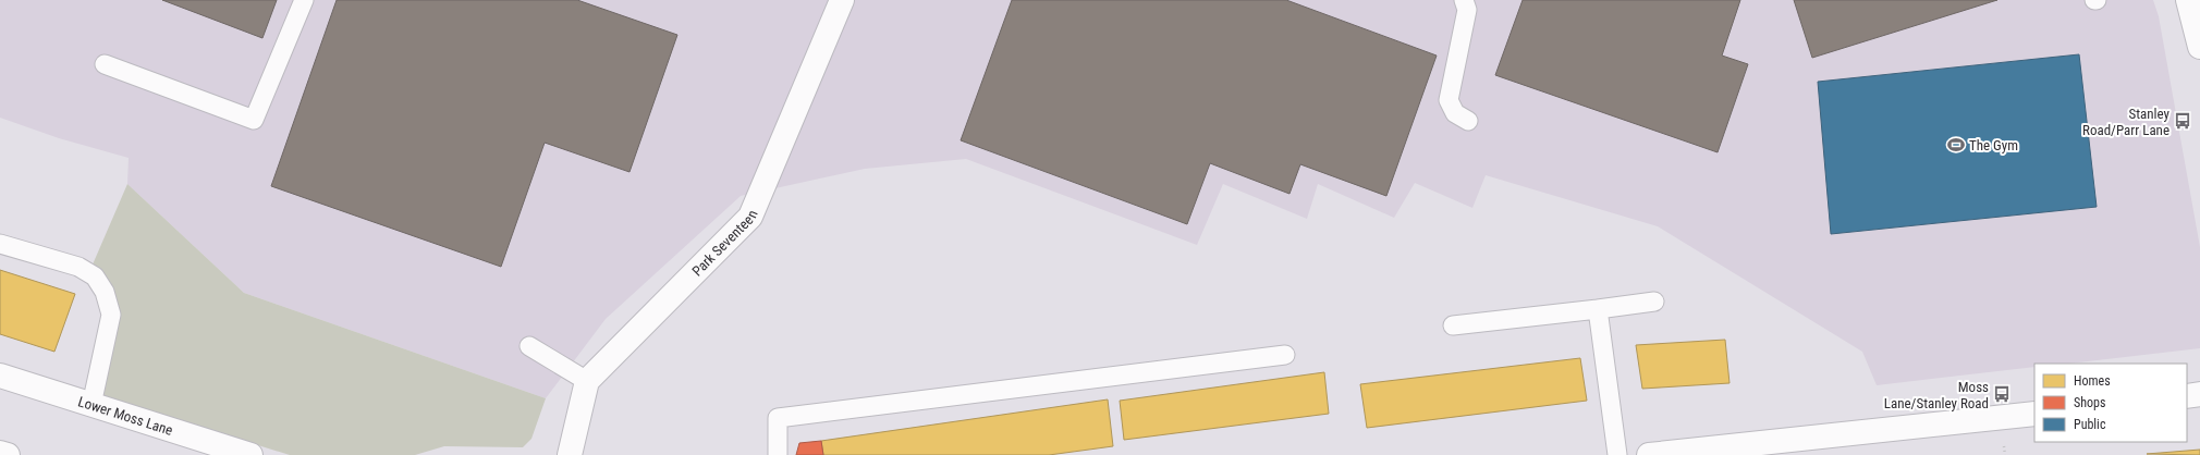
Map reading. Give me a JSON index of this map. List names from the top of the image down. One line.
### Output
{"streets":{"street":["Park Seventeen","Lower Moss Lane"]},"places":{"bus stop":["Stanley Road/Parr Lane","Moss Lane/Stanley Road"],"sports":["The Gym"]},"legend":["Homes","Shops","Public"]}
